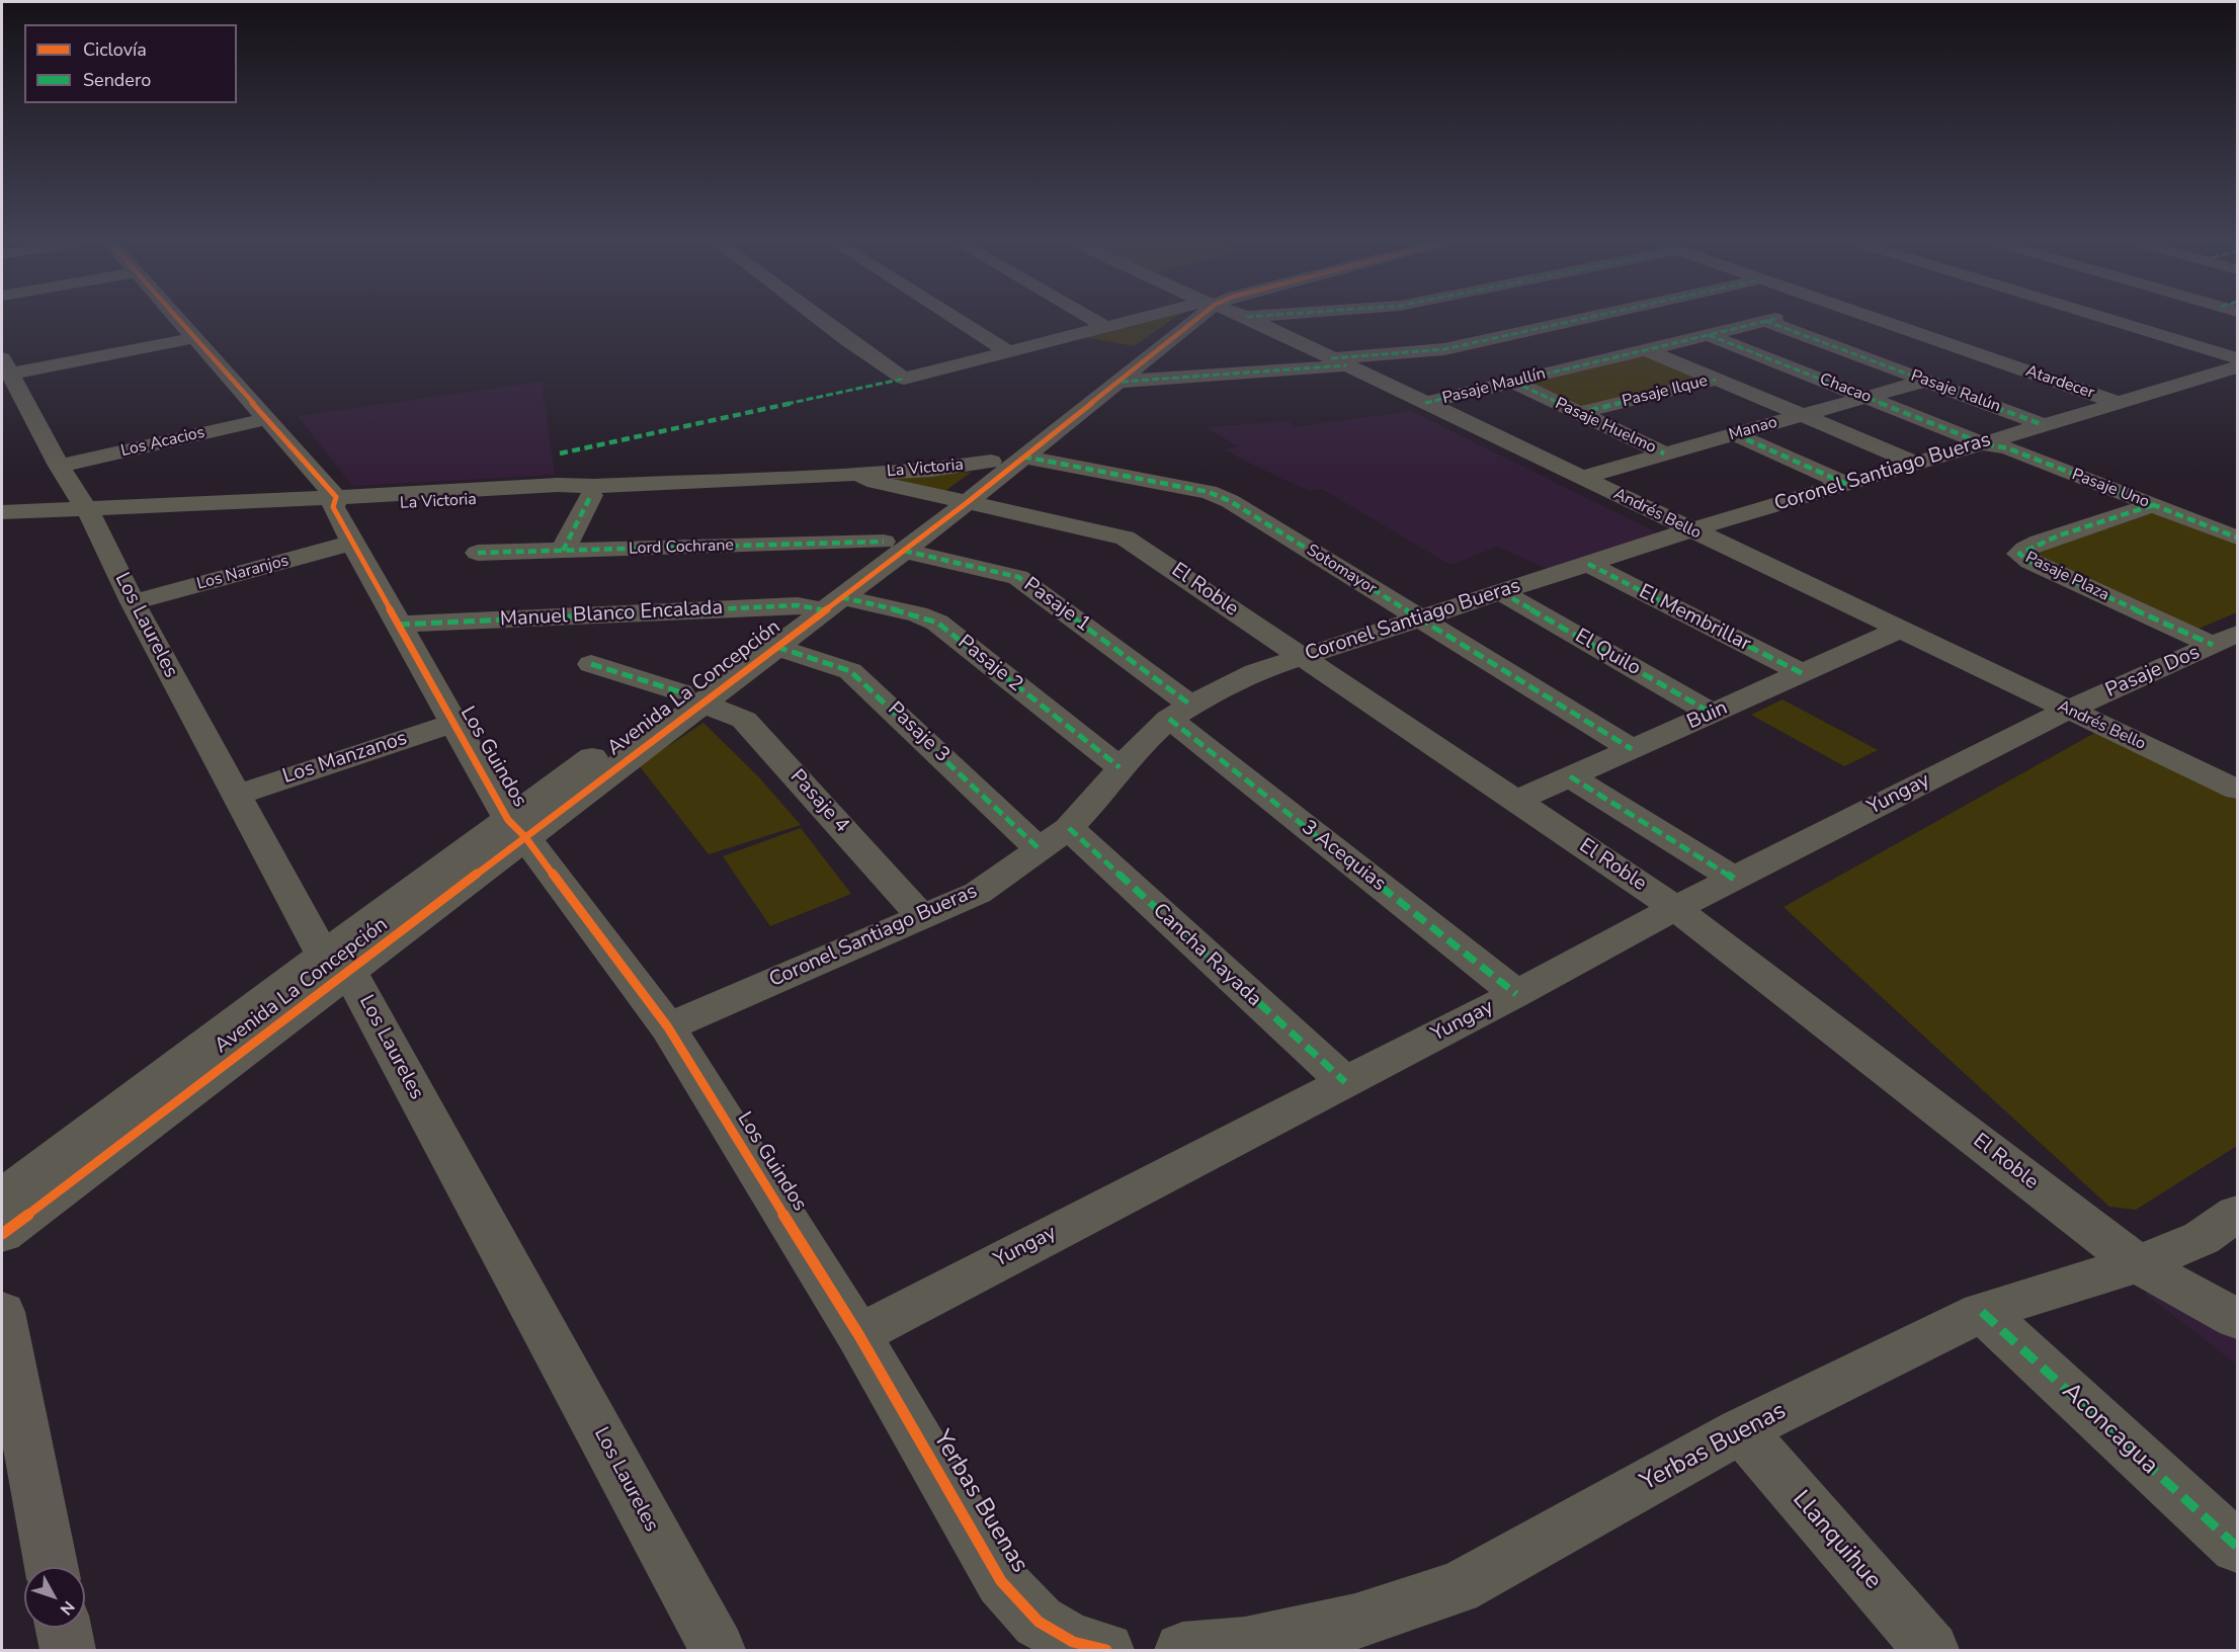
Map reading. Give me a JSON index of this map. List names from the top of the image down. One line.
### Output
{"streets":{"street":["Atardecer","Pasaje Maullín","Chacao","Pasaje Ilque","Pasaje Ralún","Pasaje Huelmo","Manao","Los Acacios","La Victoria","Coronel Santiago Bueras","Pasaje Uno","Andrés Bello","Lord Cochrane","Sotomayor","Los Naranjos","Pasaje Plaza","El Roble","Pasaje 1","Manuel Blanco Encalada","El Membrillar","Los Laureles","El Quilo","Pasaje 2","Pasaje Dos","Avenida La Concepción","Buin","Pasaje 3","Los Guindos","Los Manzanos","Yungay","Pasaje 4","3 Acequias","Cancha Rayada","Aconcagua","Yerbas Buenas","Llanquihue"]},"crossings":[["Atardecer","Coronel Santiago Bueras"],["Pasaje Maullín","Chacao"],["Pasaje Maullín","Pasaje Ralún"],["Pasaje Maullín","Pasaje Huelmo"],["Pasaje Maullín","Andrés Bello"],["Chacao","Manao"],["Chacao","Coronel Santiago Bueras"],["Chacao","Pasaje Uno"],["Pasaje Ilque","Pasaje Huelmo"],["Pasaje Ralún","Manao"],["Pasaje Ralún","Coronel Santiago Bueras"],["Pasaje Huelmo","Manao"],["Manao","Andrés Bello"],["Los Acacios","Los Laureles"],["Los Acacios","Los Guindos"],["La Victoria","El Roble"],["La Victoria","Los Laureles"],["La Victoria","Avenida La Concepción"],["La Victoria","Los Guindos"],["Coronel Santiago Bueras","Pasaje Uno"],["Coronel Santiago Bueras","Andrés Bello"],["Coronel Santiago Bueras","Sotomayor"],["Coronel Santiago Bueras","El Roble"],["Coronel Santiago Bueras","Pasaje 1"],["Coronel Santiago Bueras","El Membrillar"],["Coronel Santiago Bueras","El Quilo"],["Coronel Santiago Bueras","Pasaje 2"],["Coronel Santiago Bueras","Pasaje 3"],["Coronel Santiago Bueras","Los Guindos"],["Coronel Santiago Bueras","Pasaje 4"],["Coronel Santiago Bueras","3 Acequias"],["Coronel Santiago Bueras","Cancha Rayada"],["Pasaje Uno","Pasaje Plaza"],["Andrés Bello","Pasaje Dos"],["Andrés Bello","Buin"],["Andrés Bello","Yungay"],["Lord Cochrane","Pasaje 1"],["Lord Cochrane","Avenida La Concepción"],["Sotomayor","Avenida La Concepción"],["Sotomayor","Buin"],["Los Naranjos","Los Laureles"],["Los Naranjos","Los Guindos"],["Pasaje Plaza","Pasaje Dos"],["El Roble","Avenida La Concepción"],["El Roble","Buin"],["El Roble","Yungay"],["El Roble","Yerbas Buenas"],["Pasaje 1","Avenida La Concepción"],["Pasaje 1","3 Acequias"],["Manuel Blanco Encalada","Pasaje 2"],["Manuel Blanco Encalada","Avenida La Concepción"],["Manuel Blanco Encalada","Los Guindos"],["El Membrillar","Buin"],["Los Laureles","Avenida La Concepción"],["Los Laureles","Los Manzanos"],["El Quilo","Buin"],["Pasaje 2","Avenida La Concepción"],["Pasaje Dos","Yungay"],["Avenida La Concepción","Pasaje 3"],["Avenida La Concepción","Los Guindos"],["Avenida La Concepción","Pasaje 4"],["Los Guindos","Los Manzanos"],["Los Guindos","Yungay"],["Los Guindos","Yerbas Buenas"],["Yungay","3 Acequias"],["Yungay","Cancha Rayada"],["Yungay","Yerbas Buenas"],["Aconcagua","Yerbas Buenas"],["Yerbas Buenas","Llanquihue"]],"legend":["Ciclovía","Sendero"],"north":"bottom right"}
